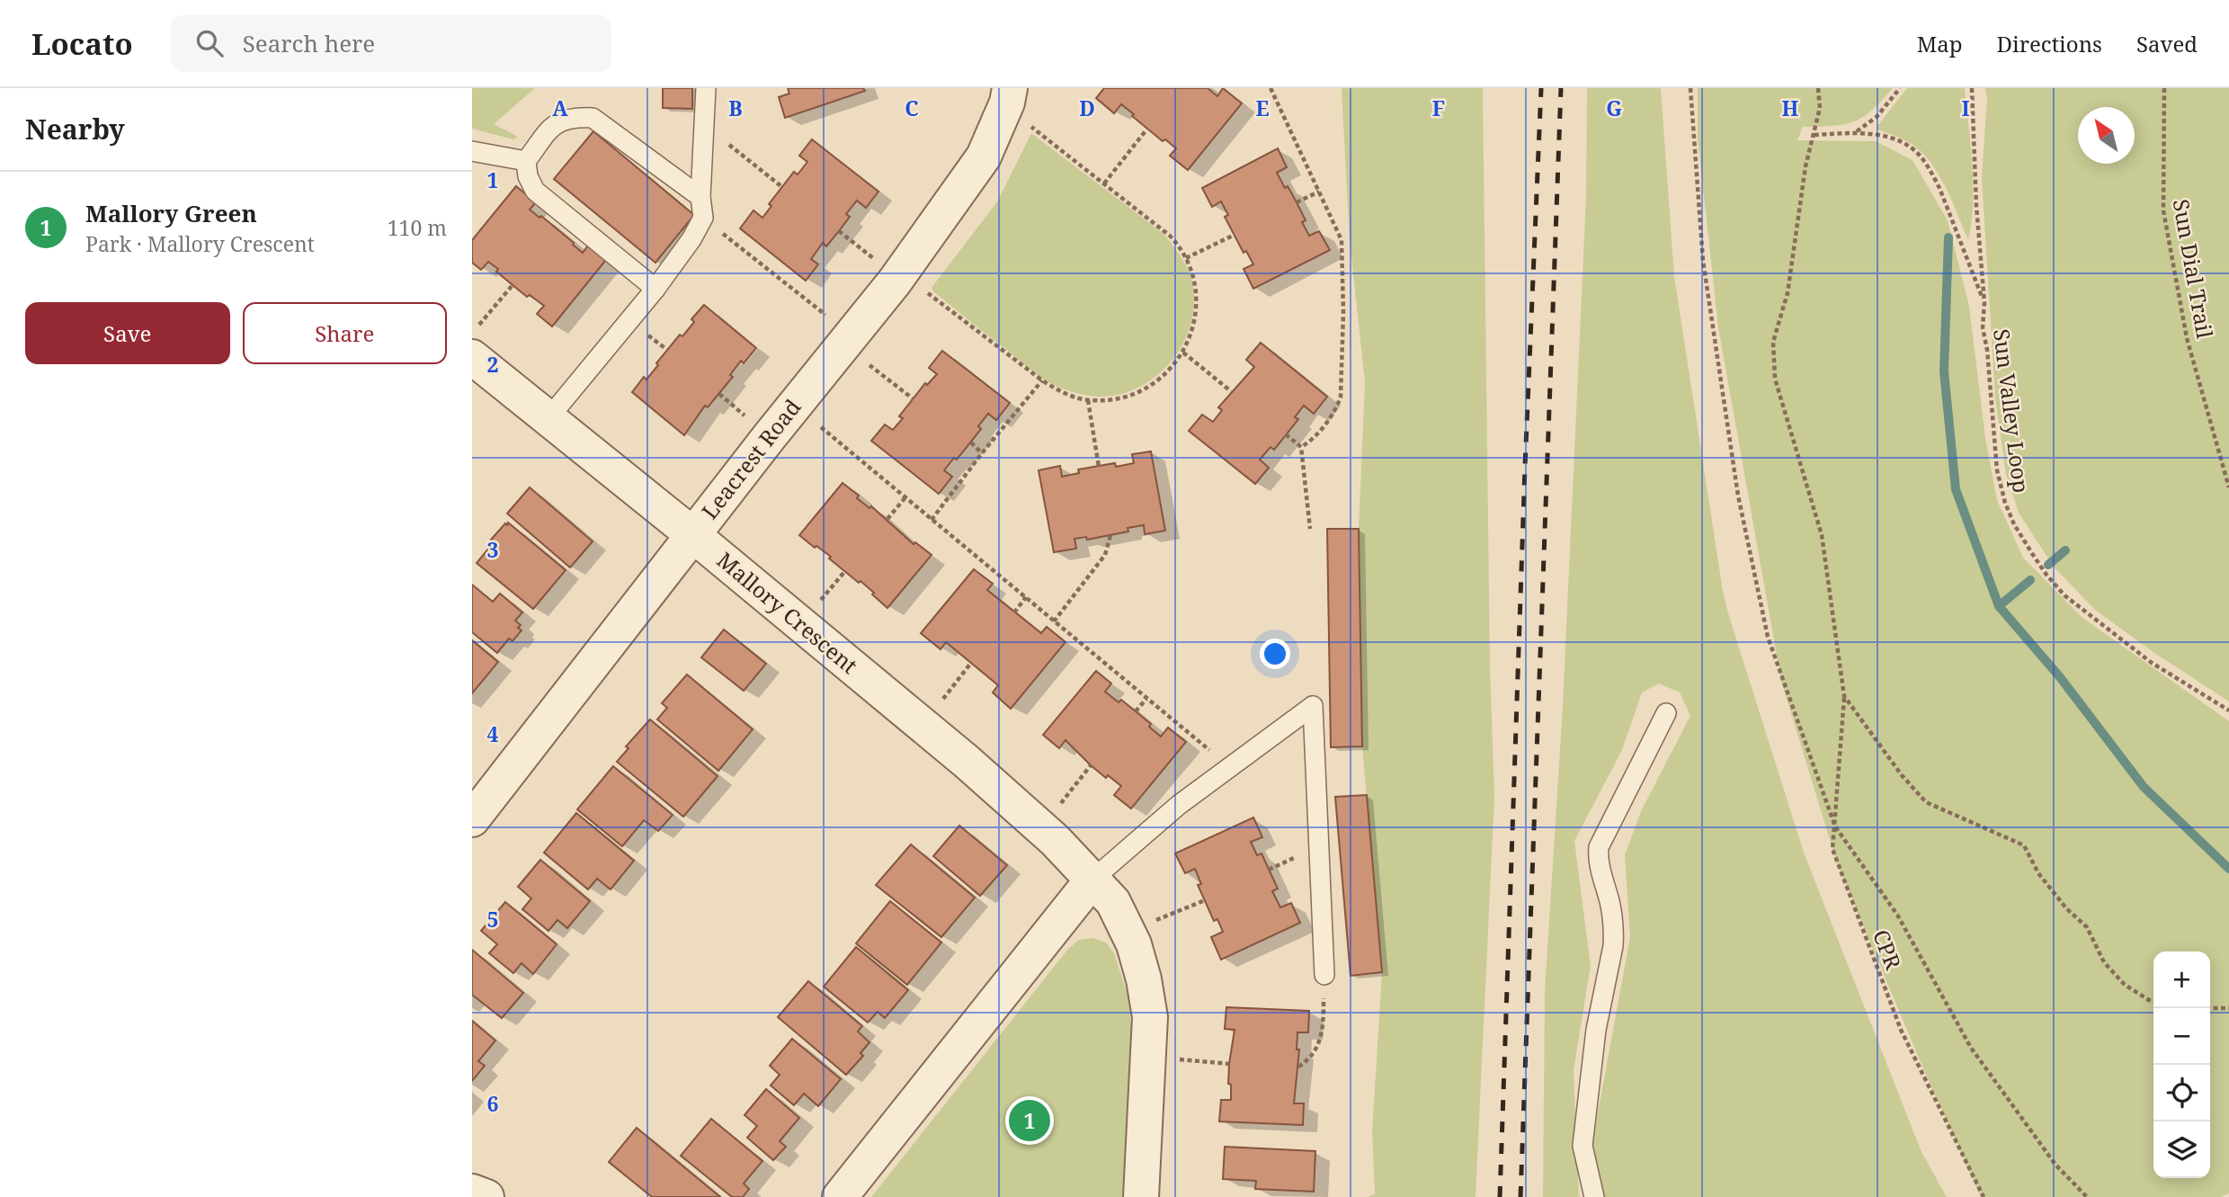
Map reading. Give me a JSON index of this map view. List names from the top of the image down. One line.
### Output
{"streets":{"street":["Leacrest Road","Mallory Crescent"],"path":["Sun Dial Trail","Sun Valley Loop","CPR"]},"crossings":[["Leacrest Road","Mallory Crescent"]],"north":"top left","page":{"header":"Locato","search":"Search here","nav":["Map","Directions","Saved"],"heading":"Nearby","list":[{"mark":"1","name":"Mallory Green","note":"Park · Mallory Crescent","value":"110 m"}],"buttons":["Save","Share"],"map_buttons":["+","−"],"pins":"1"},"grid":{"columns":["A","B","C","D","E","F","G","H","I"],"rows":["1","2","3","4","5","6"]}}
